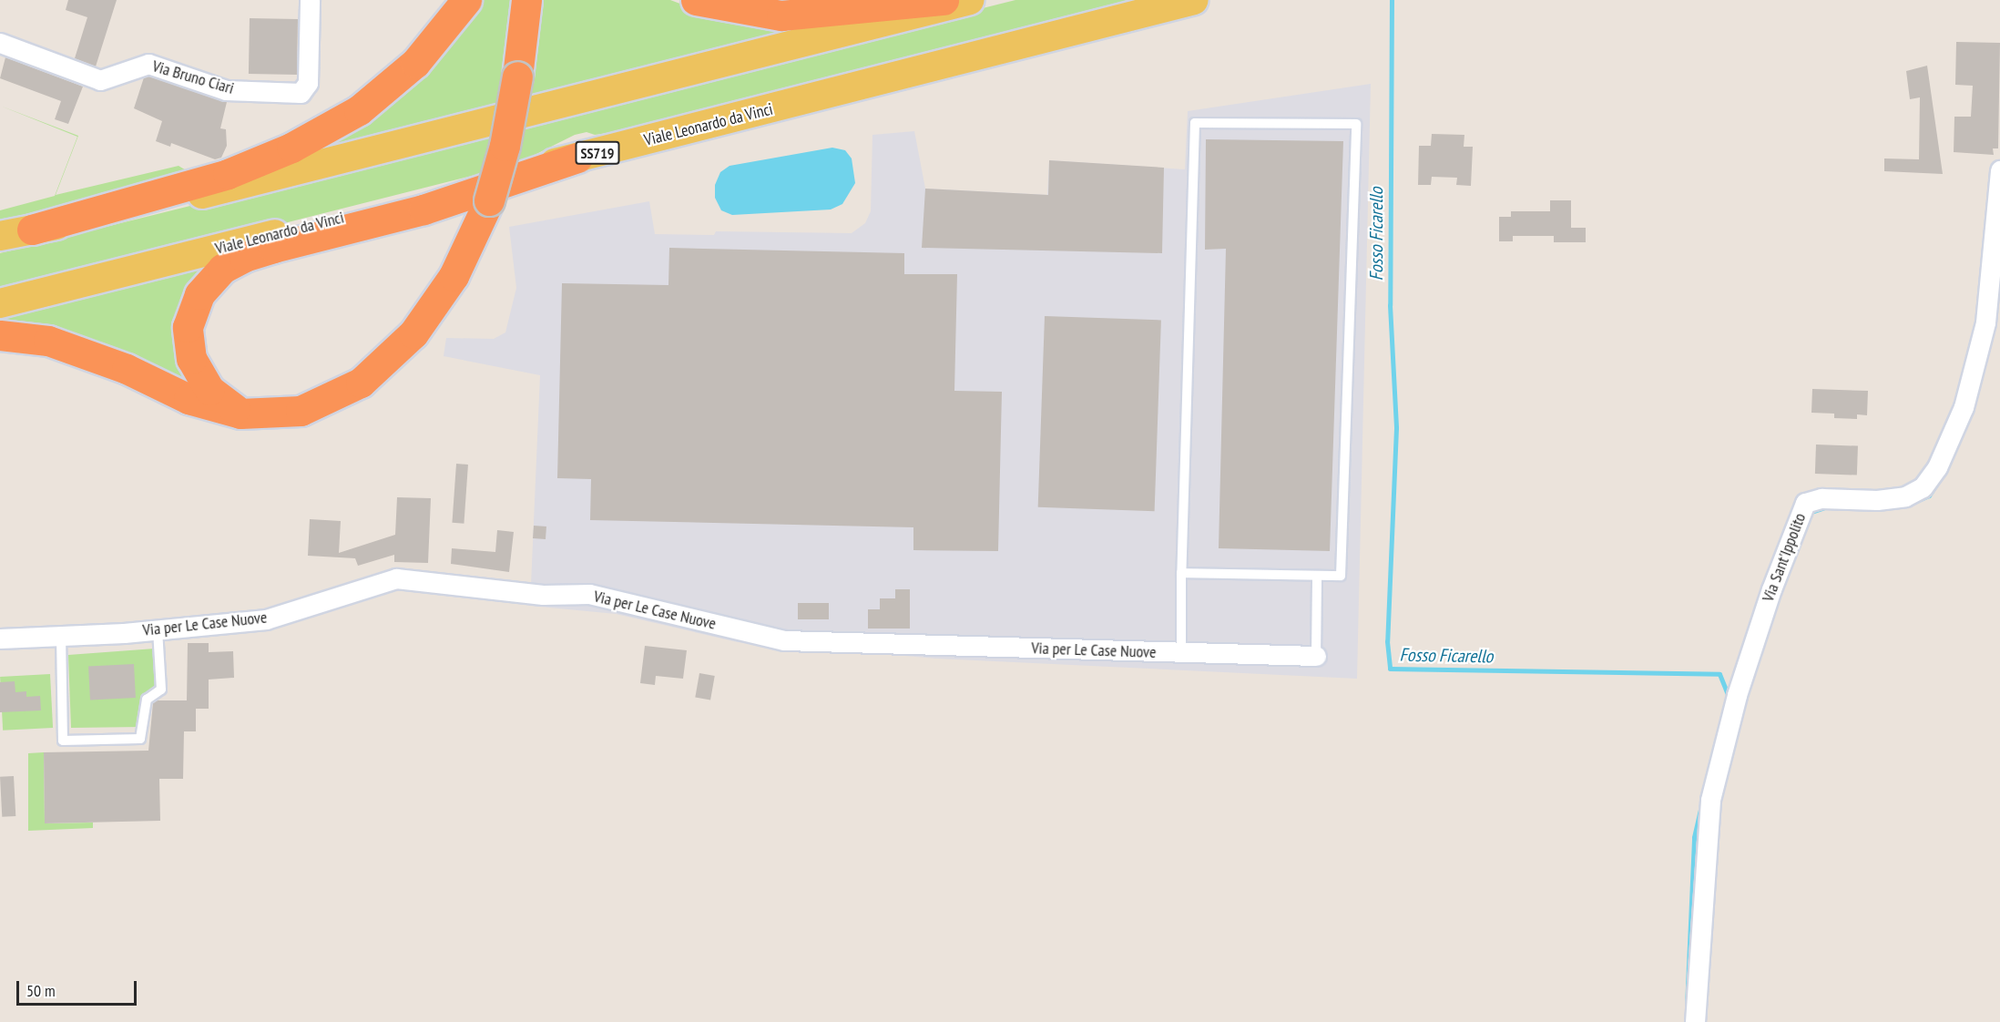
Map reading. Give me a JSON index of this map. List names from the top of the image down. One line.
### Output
{"streets":{"main road":["Viale Leonardo da Vinci","SS719"],"street":["Via Bruno Ciari","Via Sant'Ippolito","Via per Le Case Nuove"]},"water":["Fosso Ficarello"],"scale_bar":"50 m"}
